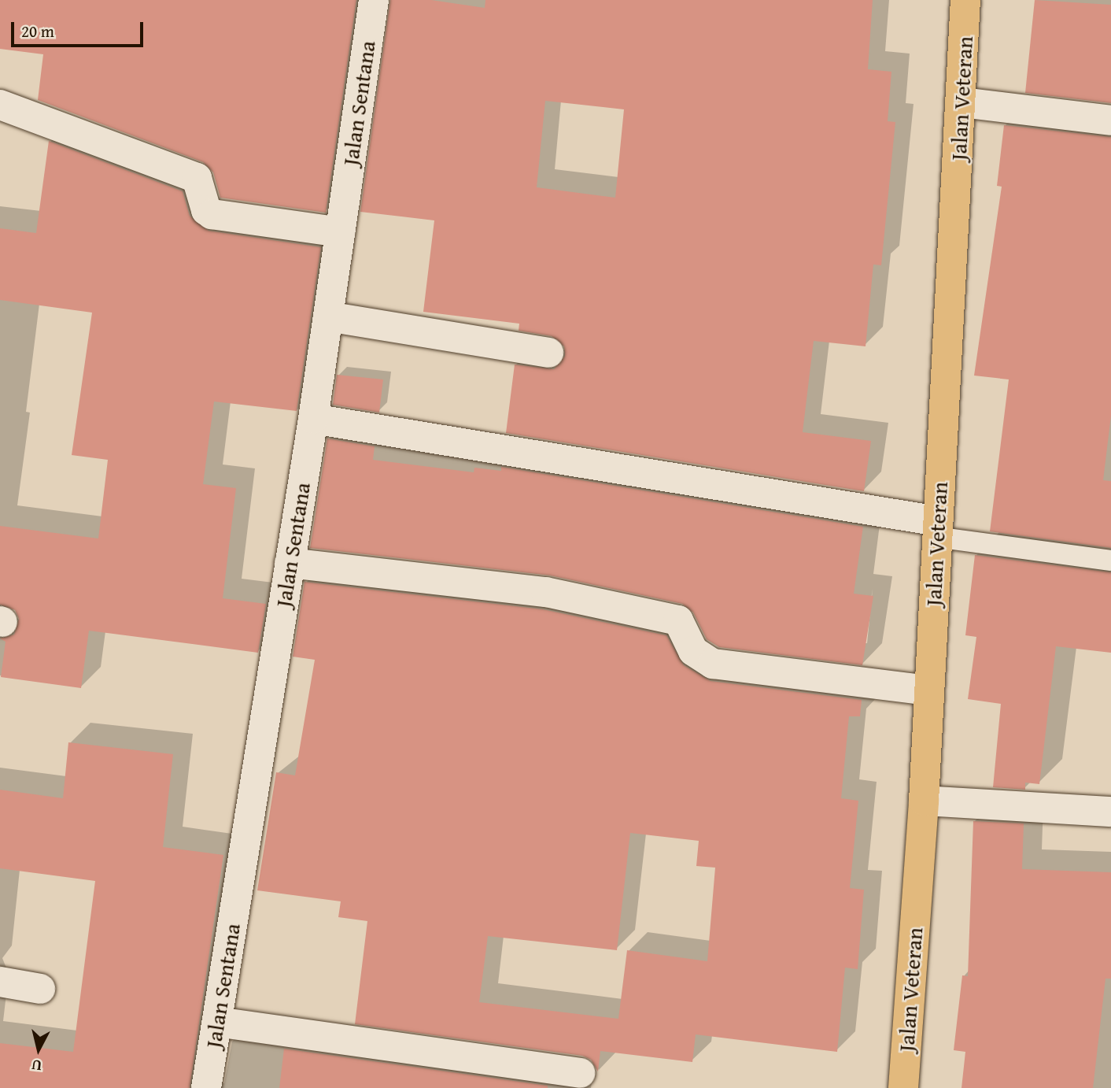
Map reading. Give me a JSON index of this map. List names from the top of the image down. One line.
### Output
{"streets":{"main road":["Jalan Veteran"],"street":["Jalan Sentana"]},"scale_bar":"20 m","north":"bottom"}
